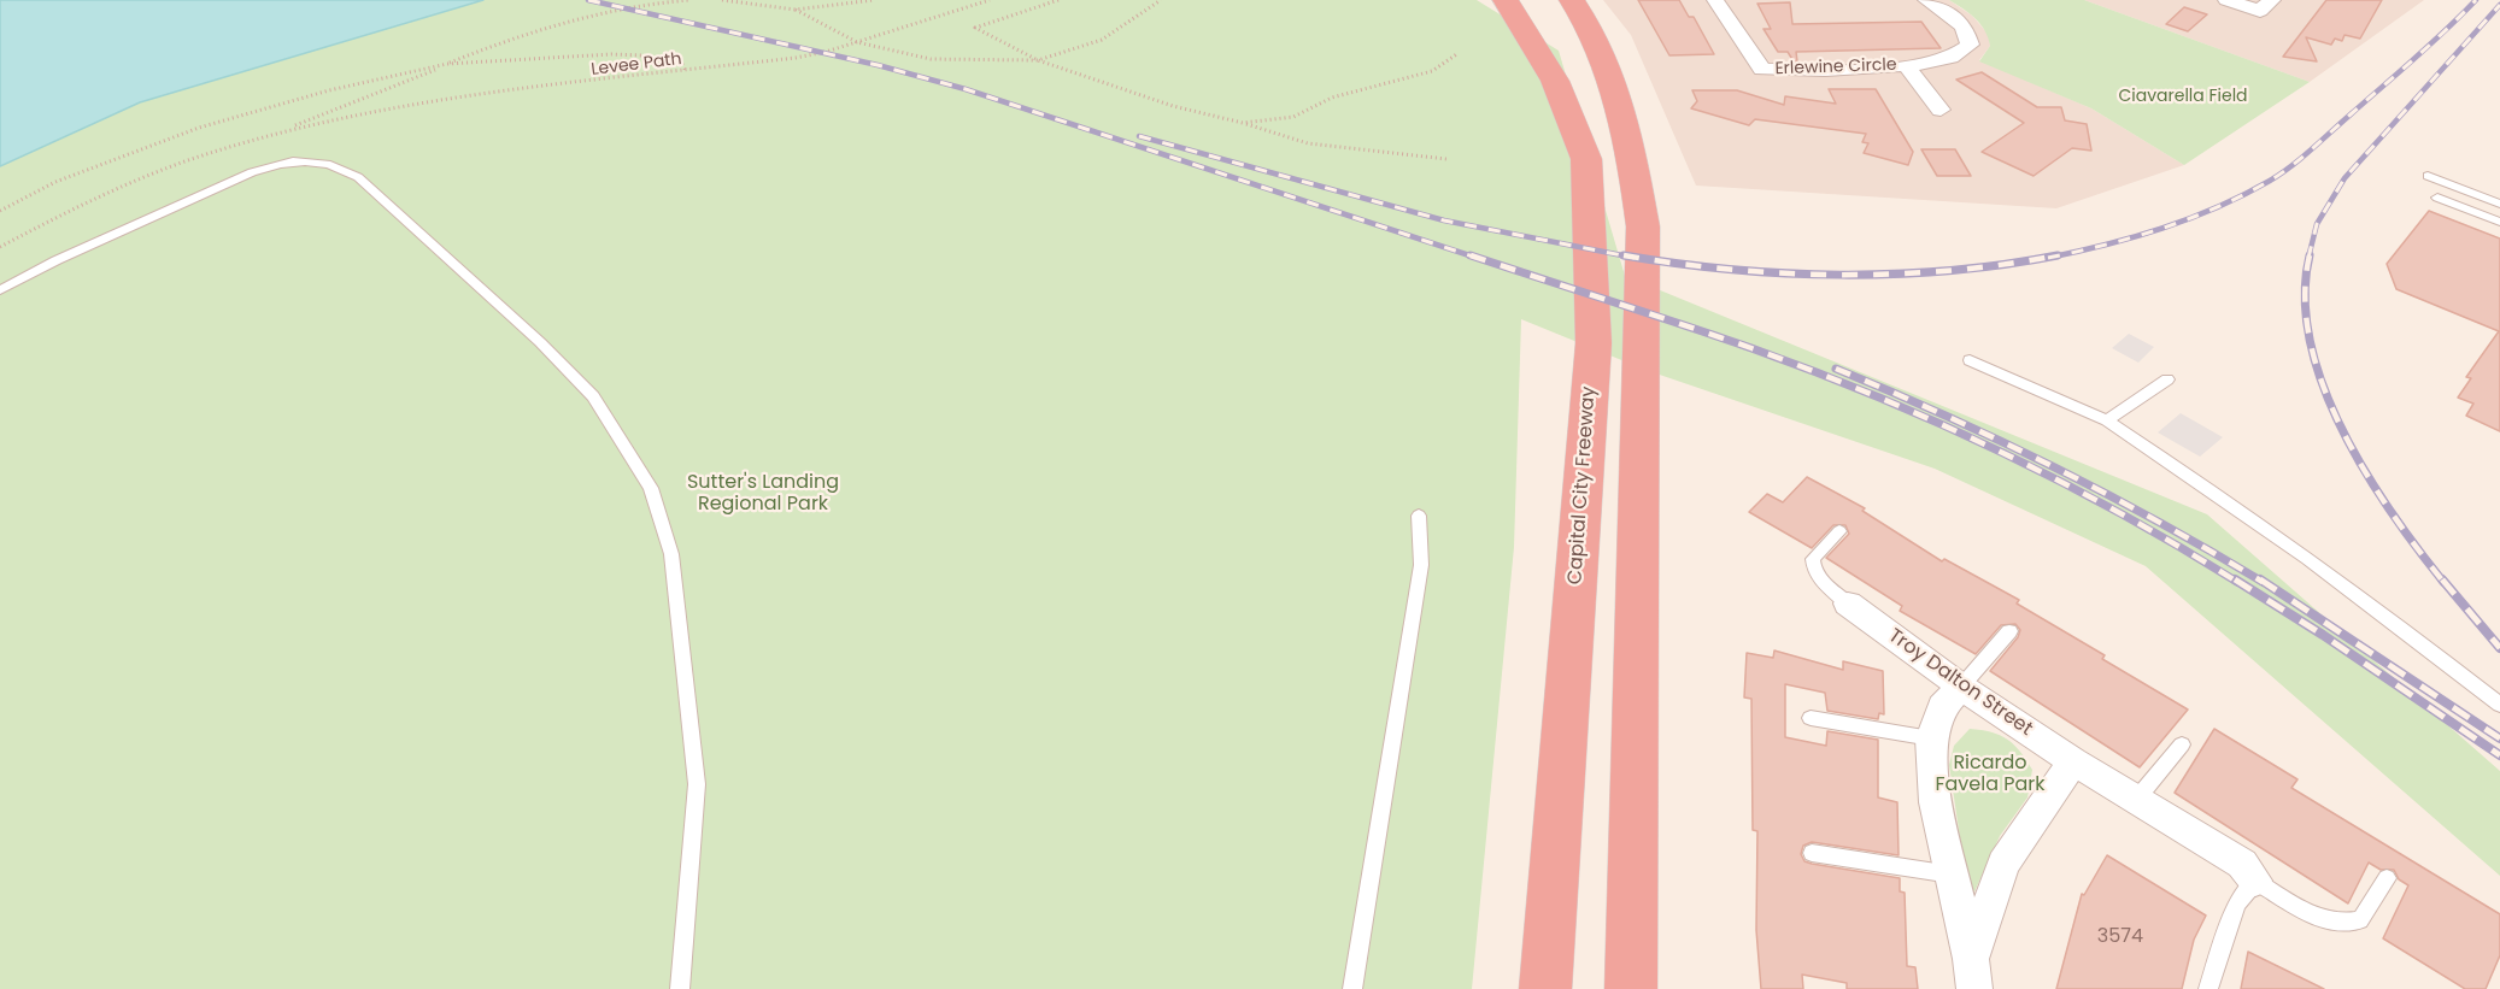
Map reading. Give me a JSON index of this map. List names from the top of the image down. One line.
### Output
{"streets":{"highway":["Capital City Freeway"],"street":["Erlewine Circle","Troy Dalton Street"],"path":["Levee Path"]},"parks":["Ciavarella Field","Sutter's Landing Regional Park","Ricardo Favela Park"],"house_numbers":["3574"]}
